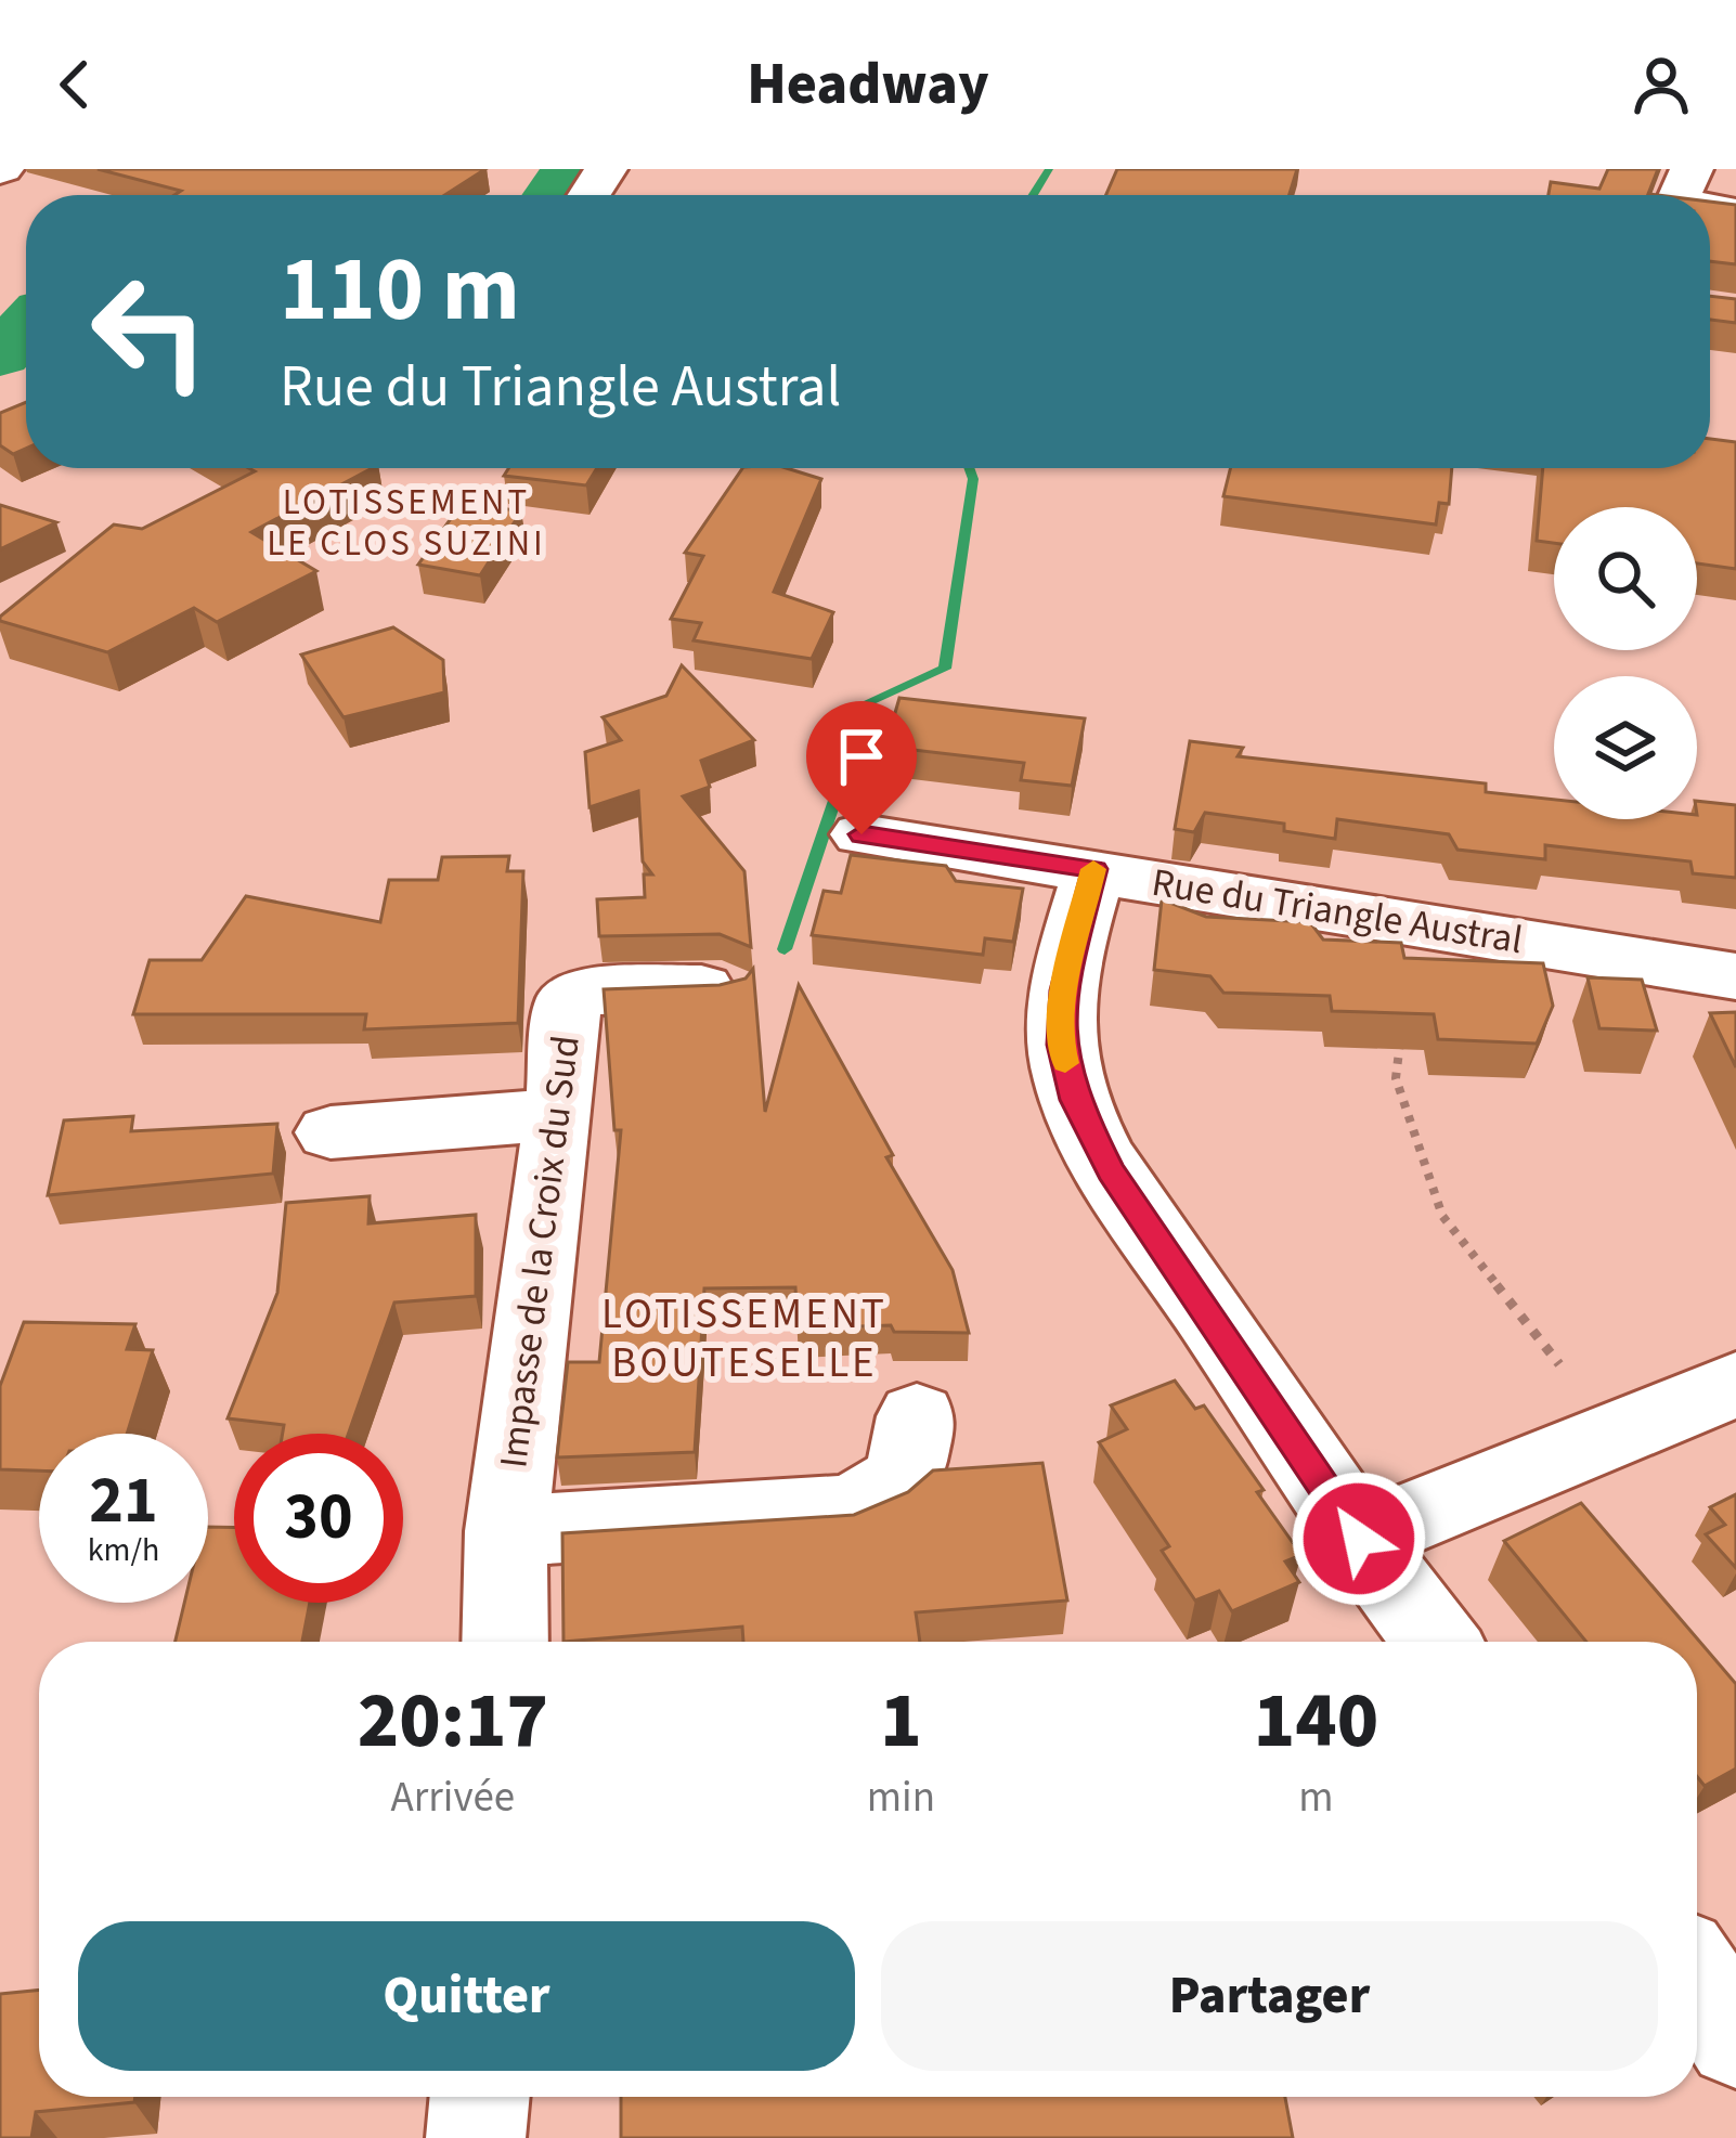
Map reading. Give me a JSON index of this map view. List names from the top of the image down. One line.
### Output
{"streets":{"street":["Rue du Triangle Austral","Impasse de la Croix du Sud"]},"districts":["LOTISSEMENT LE CLOS SUZINI","LOTISSEMENT BOUTESELLE"],"page":{"header":"Headway","turn":["110 m","Rue du Triangle Austral"],"speed":"21 km/h","limit":"30","eta":["20:17","Arrivée","1","min","140","m"],"buttons":["Quitter","Partager"]}}
